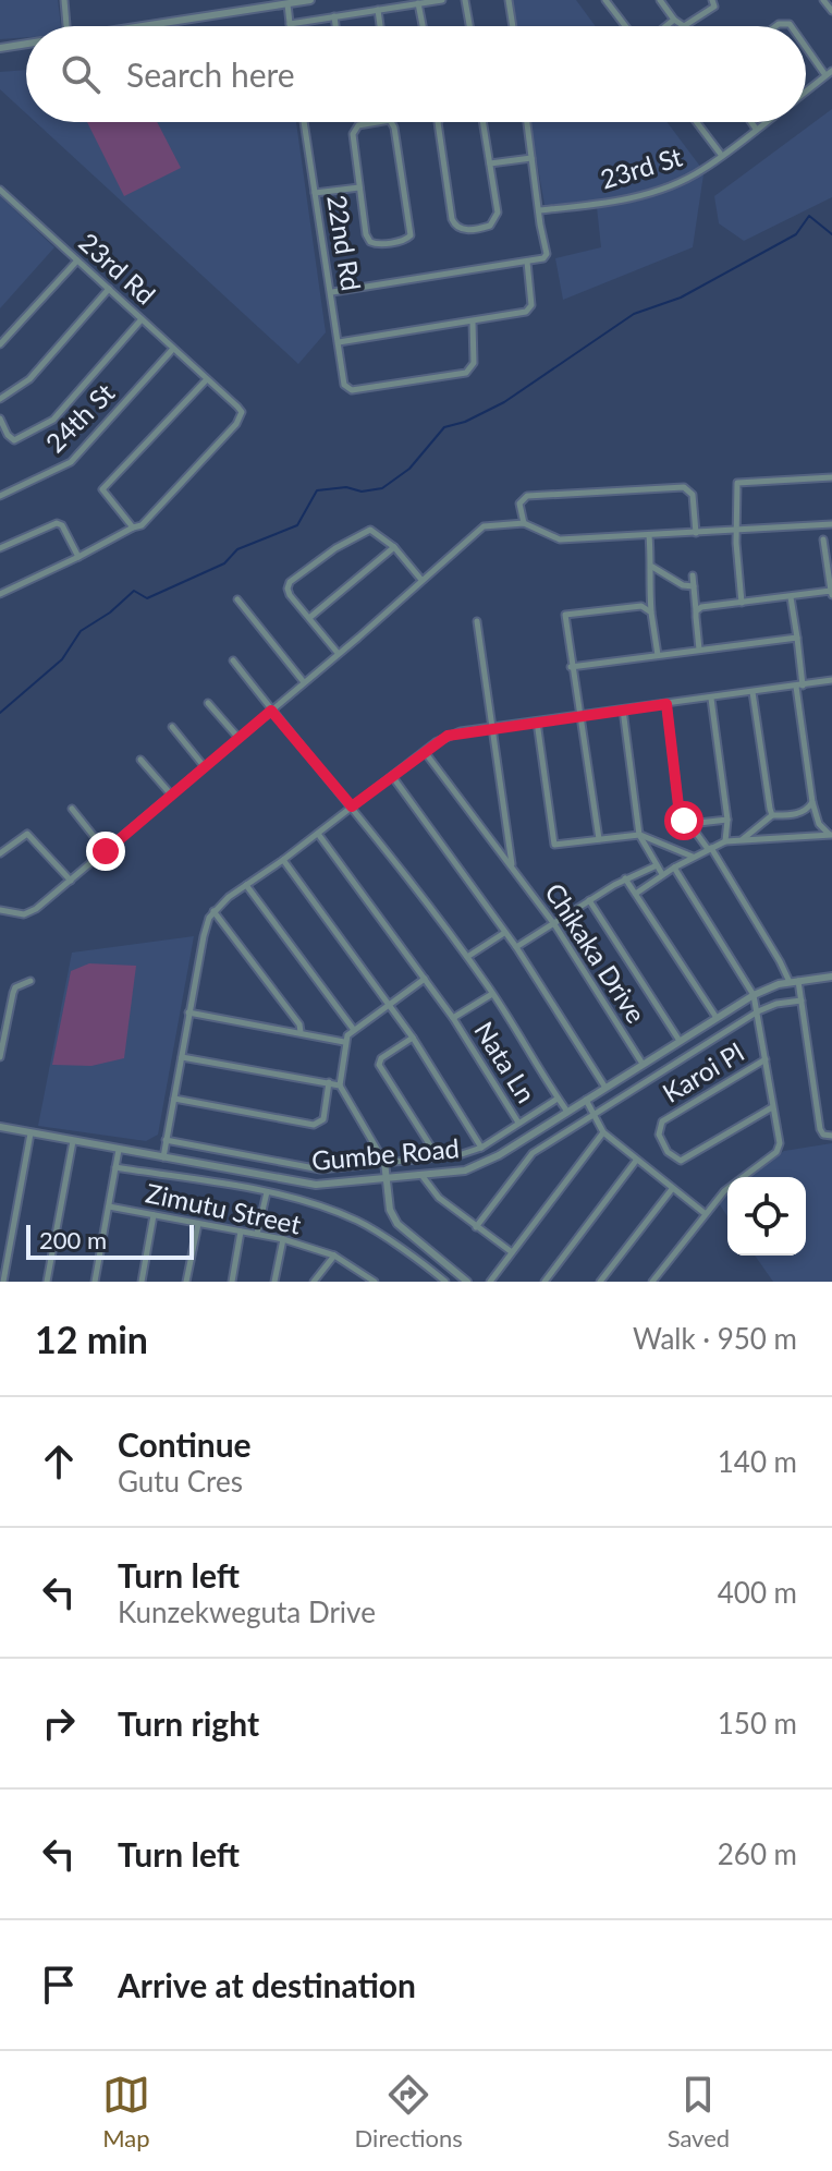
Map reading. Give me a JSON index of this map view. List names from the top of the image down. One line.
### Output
{"streets":{"street":["23rd St","22nd Rd","23rd Rd","24th St","Chikaka Drive","Nata Ln","Karoi Pl","Gumbe Road","Zimutu Street"]},"crossings":[["23rd Rd","24th St"],["Chikaka Drive","Gumbe Road"]],"scale_bar":"200 m","page":{"search":"Search here","scale":"200 m","heading":["12 min","Walk · 950 m"],"list":[["Continue","Gutu Cres","140 m"],["Turn left","Kunzekweguta Drive","400 m"],["Turn right","150 m"],["Turn left","260 m"],"Arrive at destination"],"nav":["Map","Directions","Saved"]}}
